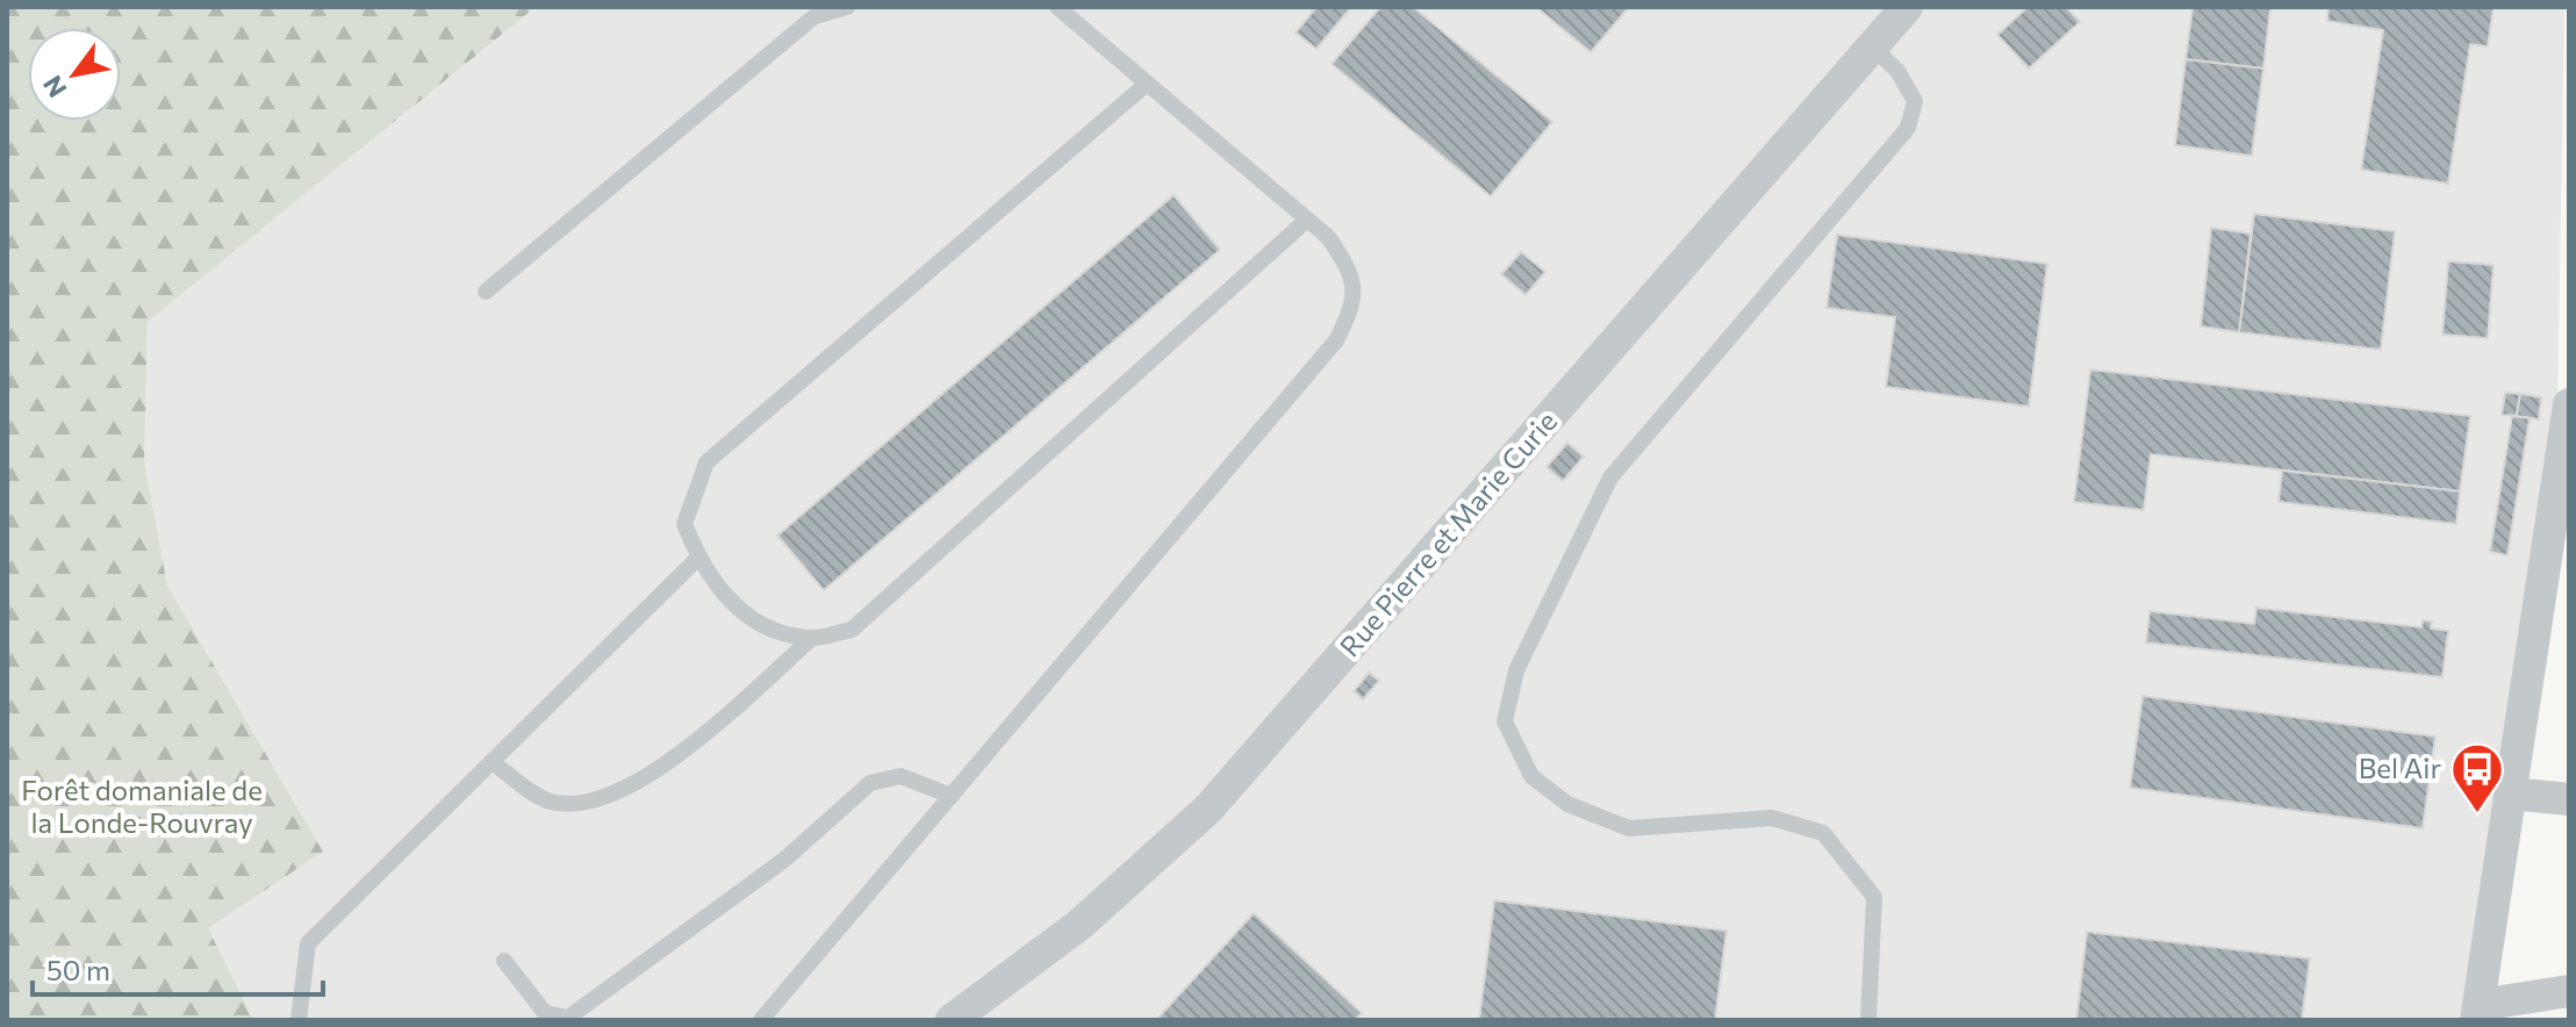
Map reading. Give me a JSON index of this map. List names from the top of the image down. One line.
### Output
{"streets":{"street":["Rue Pierre et Marie Curie"]},"parks":["Forêt domaniale de la Londe-Rouvray"],"places":{"bus stop":["Bel Air"]},"scale_bar":"50 m","north":"bottom left"}
